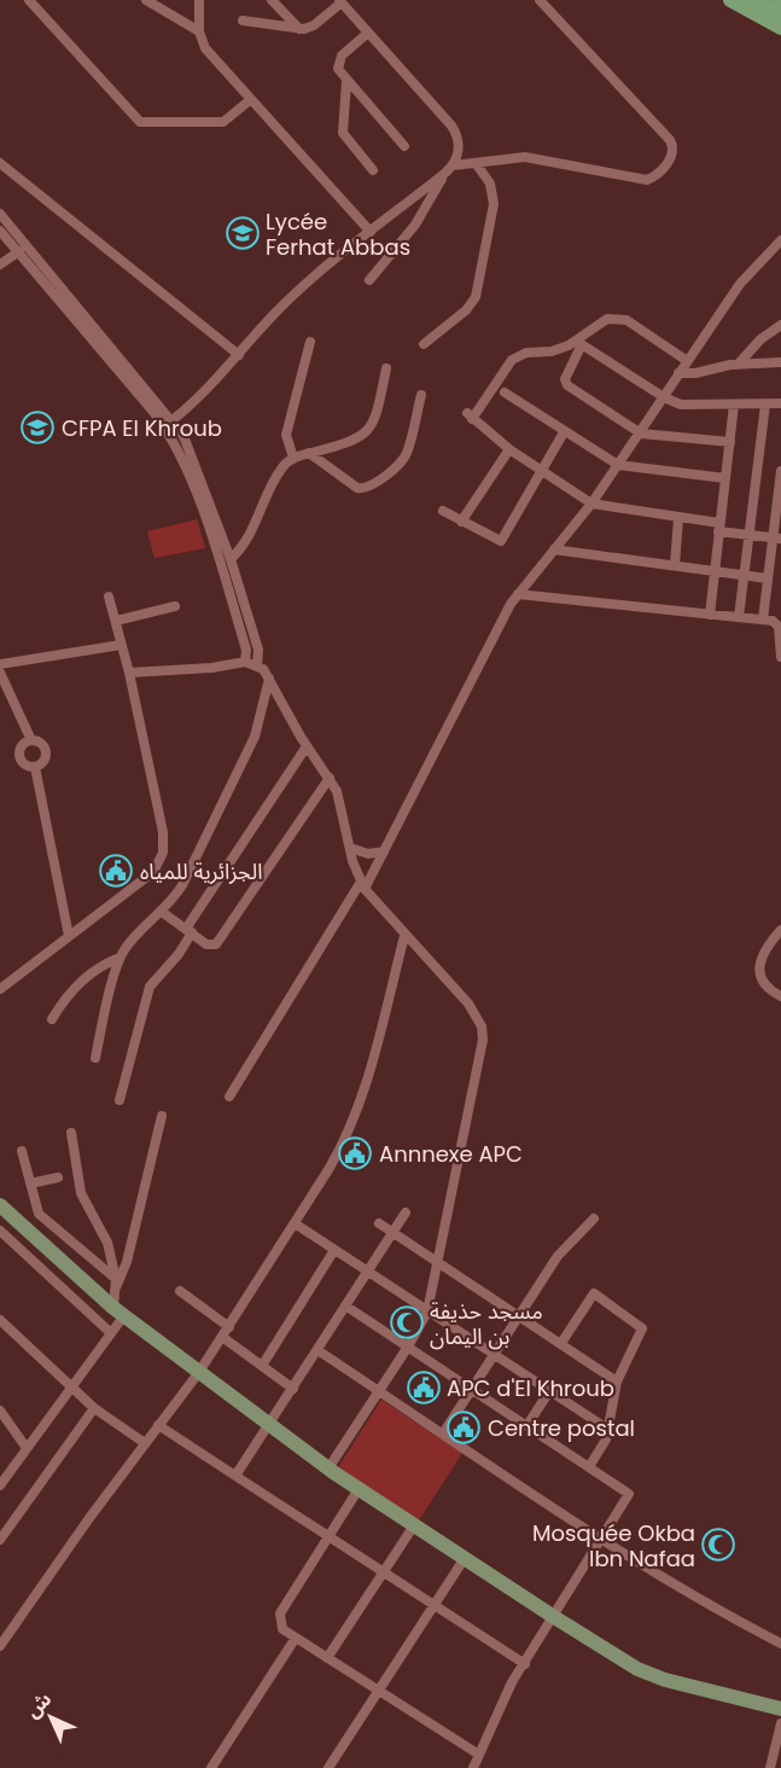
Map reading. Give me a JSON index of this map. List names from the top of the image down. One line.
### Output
{"places":{"school or university":["Lycée Ferhat Abbas","CFPA El Khroub"],"public building":["الجزائرية للمياه","Annnexe APC","APC d'El Khroub","Centre postal"],"mosque":["مسجد حذيفة بن اليمان","Mosquée Okba Ibn Nafaa"]},"north":"top left"}
